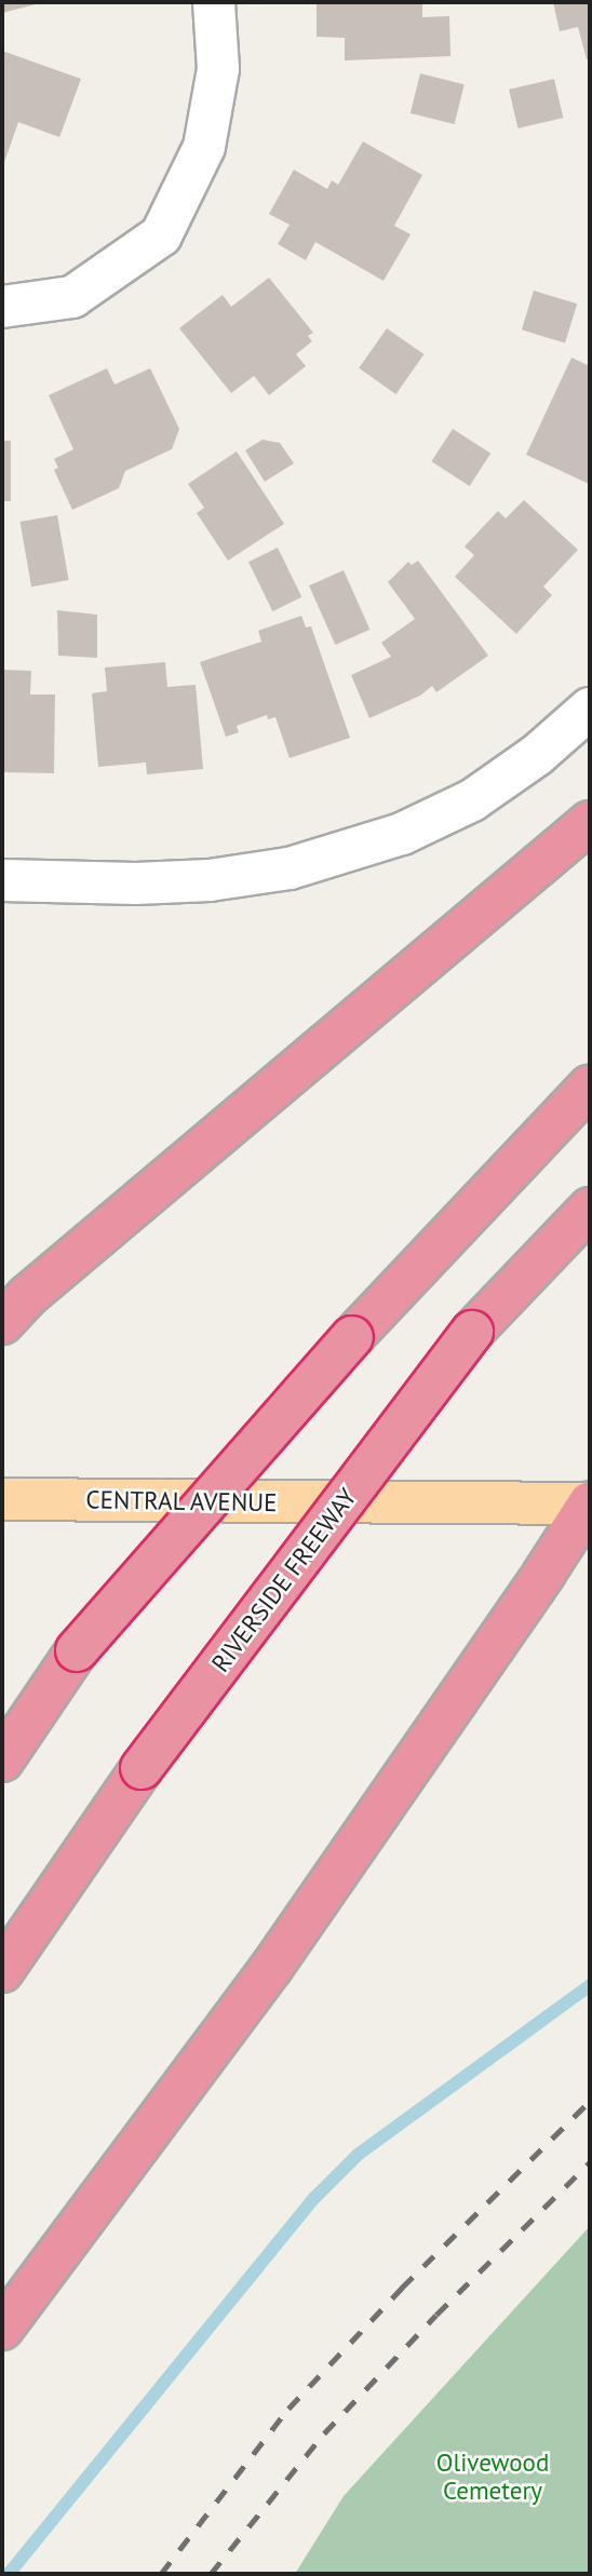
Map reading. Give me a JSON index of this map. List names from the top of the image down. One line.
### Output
{"streets":{"highway":["RIVERSIDE FREEWAY"],"main road":["CENTRAL AVENUE"]},"parks":["Olivewood Cemetery"]}
